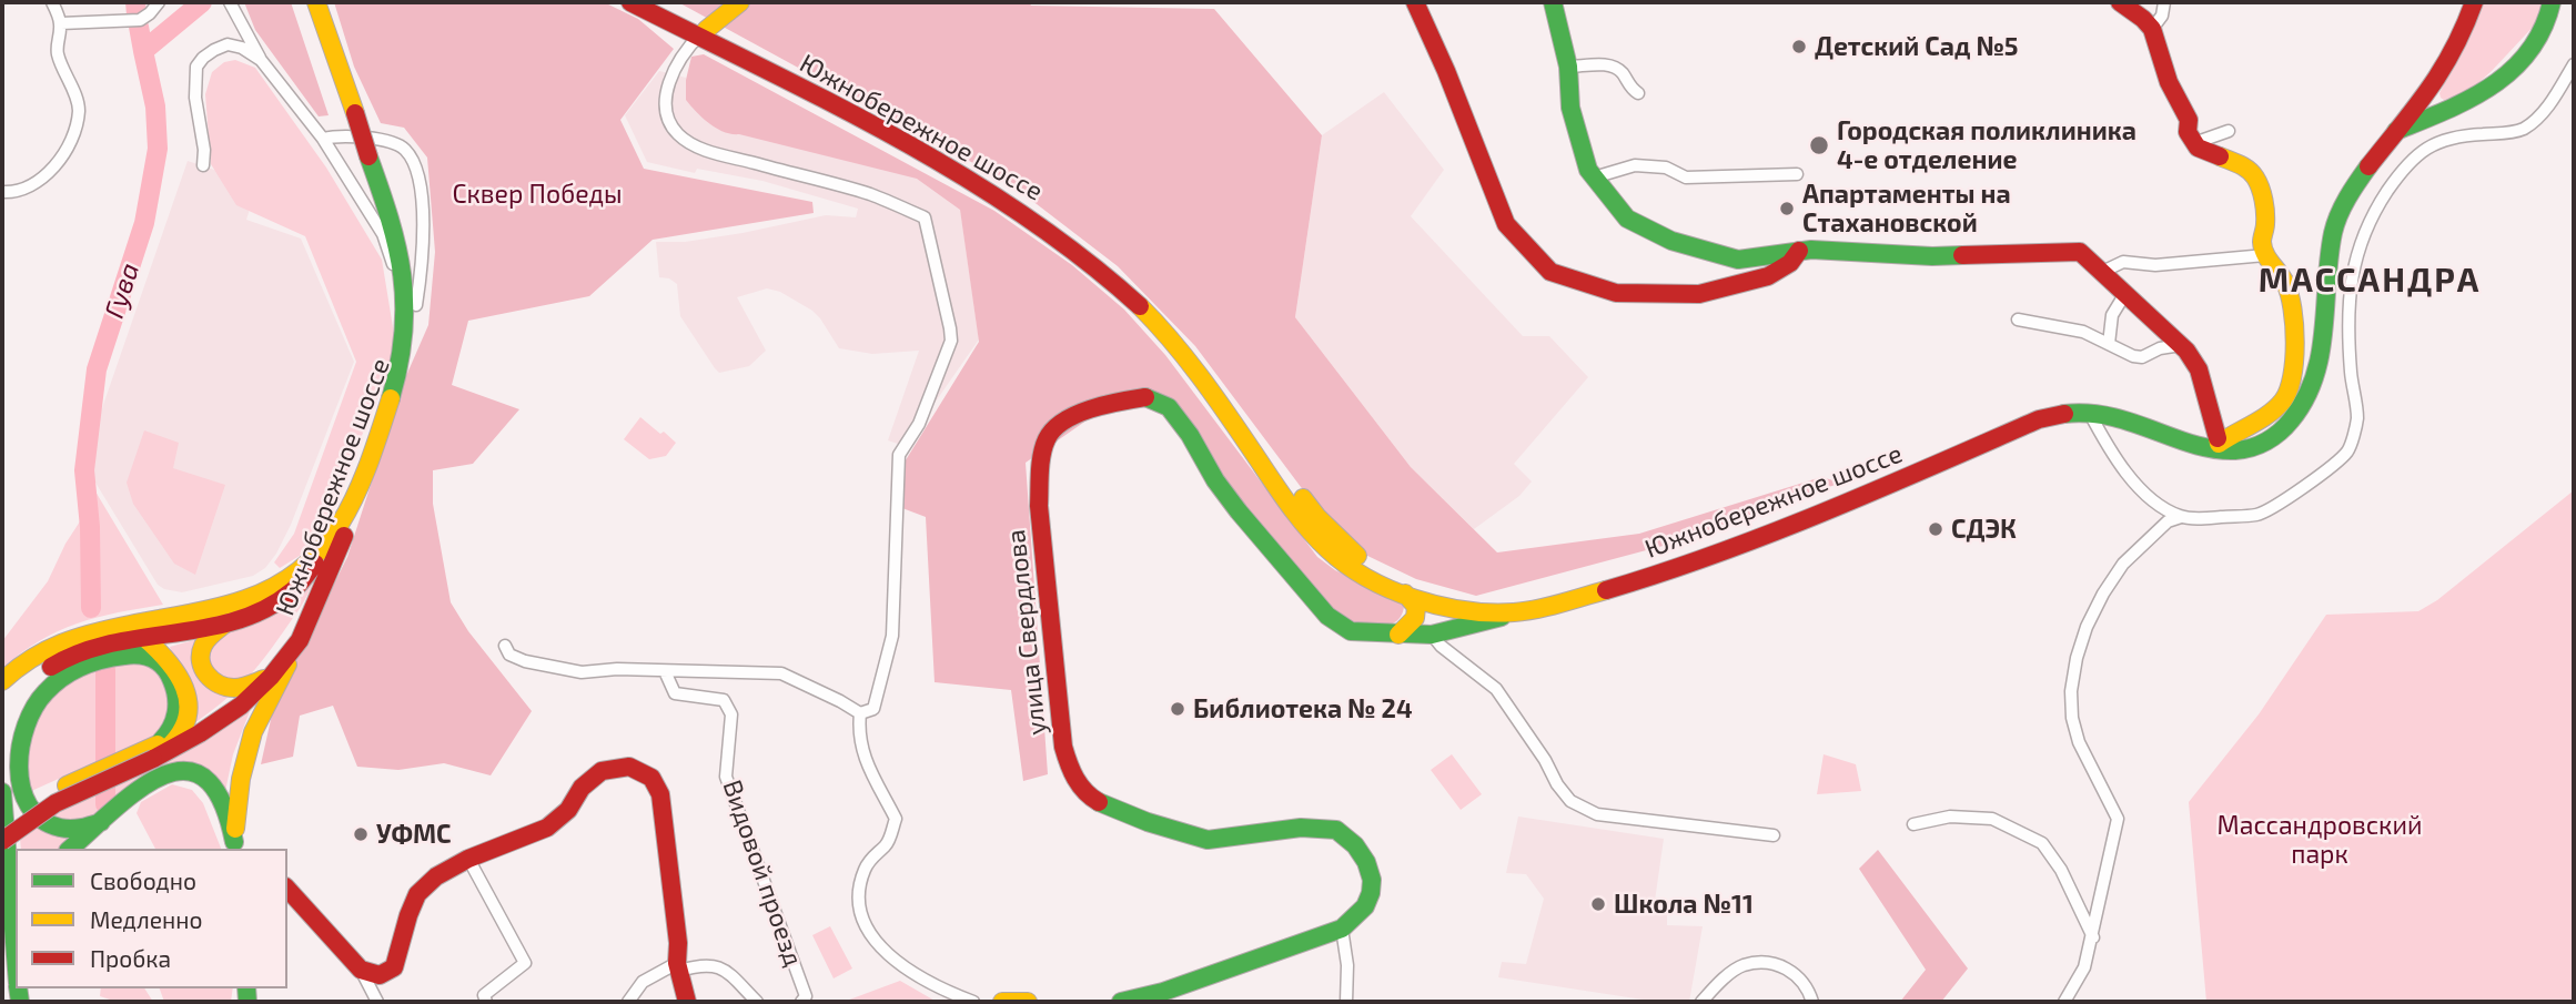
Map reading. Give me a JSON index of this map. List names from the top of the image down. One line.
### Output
{"streets":{"main road":["Южнобережное шоссе","улица Свердлова"],"street":["Видовой проезд"]},"crossings":[["Южнобережное шоссе","улица Свердлова"]],"districts":["МАССАНДРА"],"water":["Гува"],"parks":["Сквер Победы","Массандровский парк"],"places":["Детский Сад №5","Городская поликлиника 4-е отделение","Апартаменты на Стахановской","СДЭК","Библиотека № 24","УФМС","Школа №11"],"legend":["Свободно","Медленно","Пробка"]}
